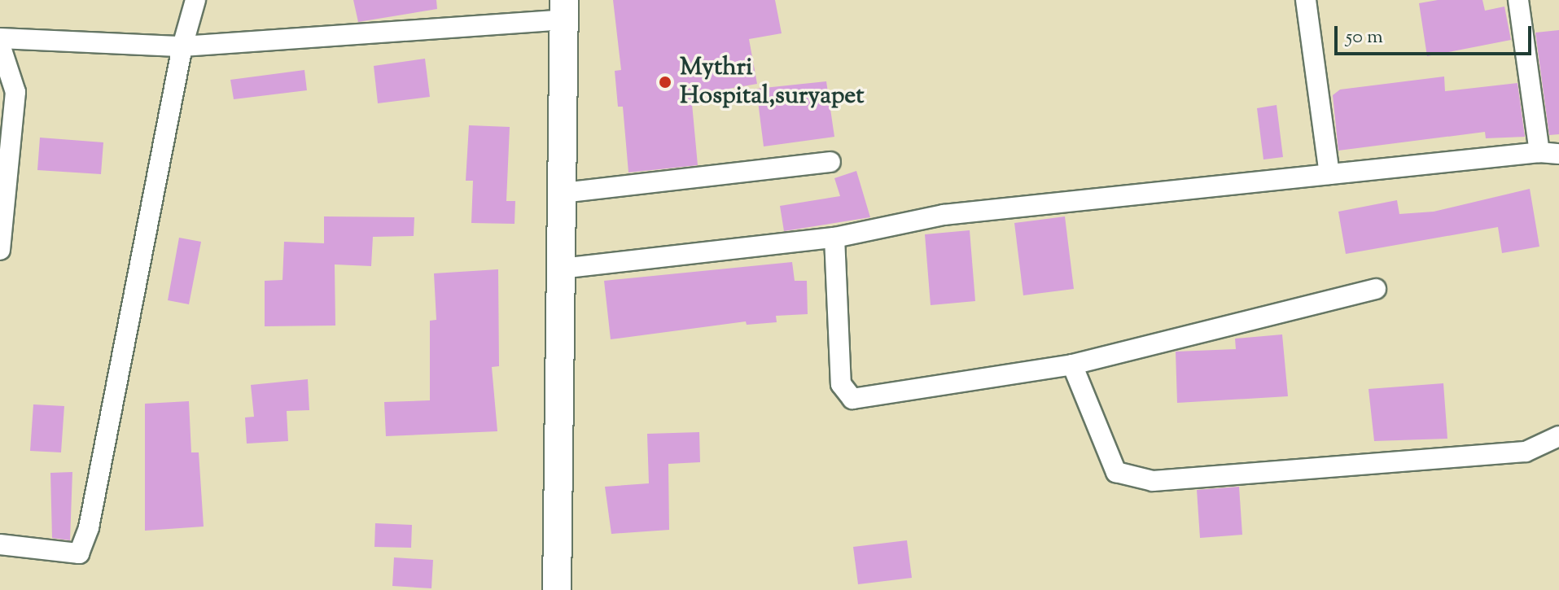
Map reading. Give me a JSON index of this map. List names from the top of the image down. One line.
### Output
{"places":["Mythri Hospital,suryapet"],"scale_bar":"50 m"}
